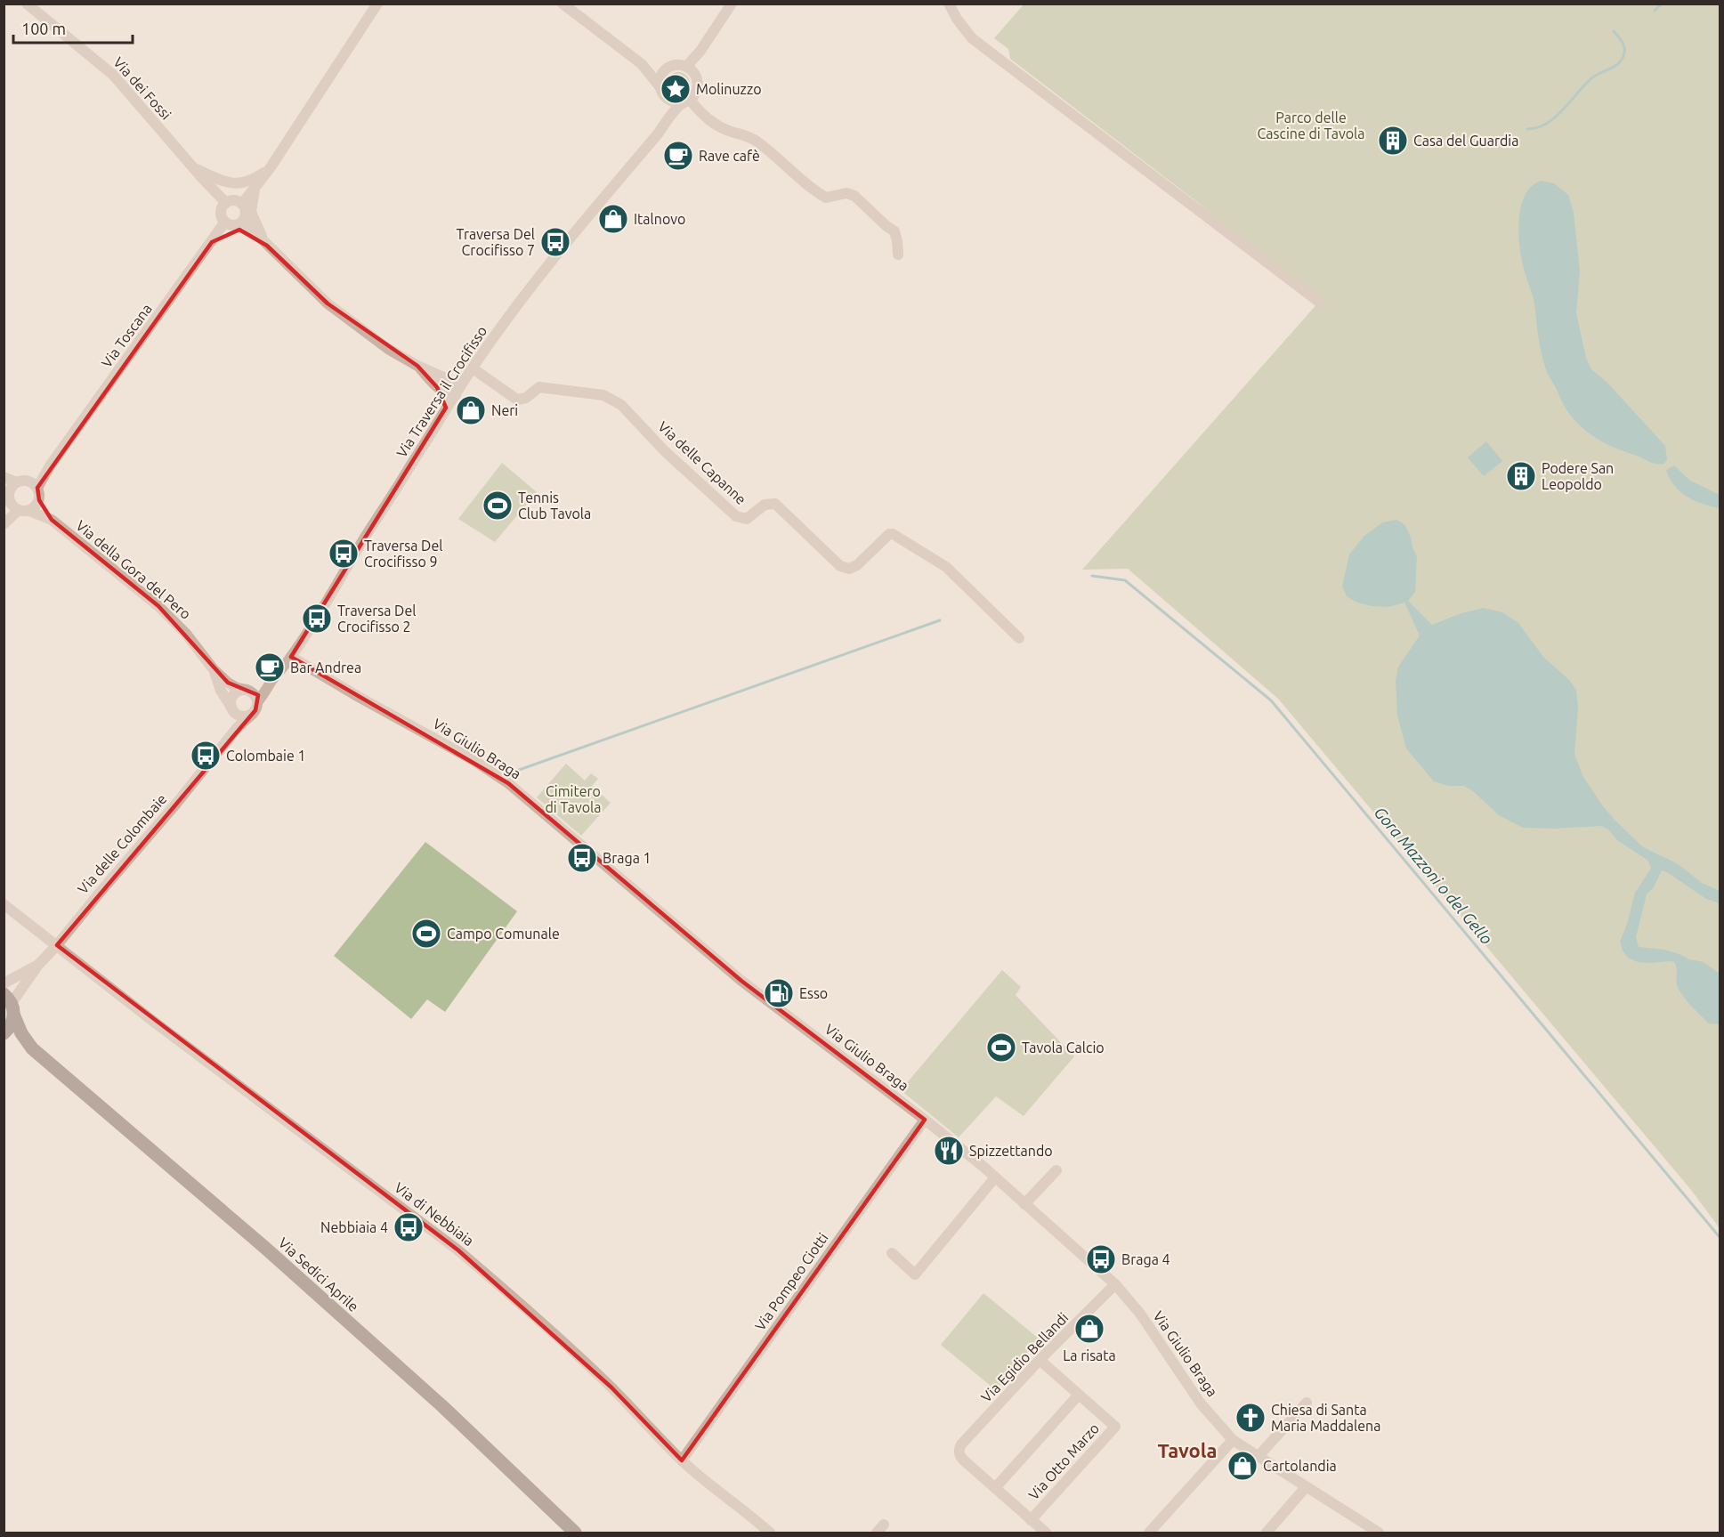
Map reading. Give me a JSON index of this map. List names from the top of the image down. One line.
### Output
{"streets":{"main road":["Via Sedici Aprile"],"street":["Via dei Fossi","Via Toscana","Via Traversa il Crocifisso","Via delle Capanne","Via della Gora del Pero","Via Giulio Braga","Via delle Colombaie","Via di Nebbiaia","Via Pompeo Ciotti","Via Egidio Bellandi","Via Otto Marzo"]},"crossings":[["Via dei Fossi","Via Toscana"],["Via Toscana","Via della Gora del Pero"],["Via Traversa il Crocifisso","Via delle Capanne"],["Via Traversa il Crocifisso","Via della Gora del Pero"],["Via Traversa il Crocifisso","Via Giulio Braga"],["Via Traversa il Crocifisso","Via delle Colombaie"],["Via della Gora del Pero","Via delle Colombaie"],["Via Giulio Braga","Via Pompeo Ciotti"],["Via Giulio Braga","Via Egidio Bellandi"],["Via delle Colombaie","Via di Nebbiaia"],["Via di Nebbiaia","Via Pompeo Ciotti"],["Via Egidio Bellandi","Via Otto Marzo"]],"districts":["Tavola"],"water":["Gora Mazzoni o del Gello"],"parks":["Parco delle Cascine di Tavola","Cimitero di Tavola"],"places":{"place":["Molinuzzo"],"building":["Casa del Guardia","Podere San Leopoldo"],"cafe":["Rave cafè","Bar Andrea"],"shop":["Italnovo","Neri","La risata","Cartolandia"],"bus stop":["Traversa Del Crocifisso 7","Traversa Del Crocifisso 9","Traversa Del Crocifisso 2","Colombaie 1","Braga 1","Nebbiaia 4","Braga 4"],"sports":["Tennis Club Tavola","Campo Comunale","Tavola Calcio"],"fuel station":["Esso"],"restaurant":["Spizzettando"],"church":["Chiesa di Santa Maria Maddalena"]},"scale_bar":"100 m"}
